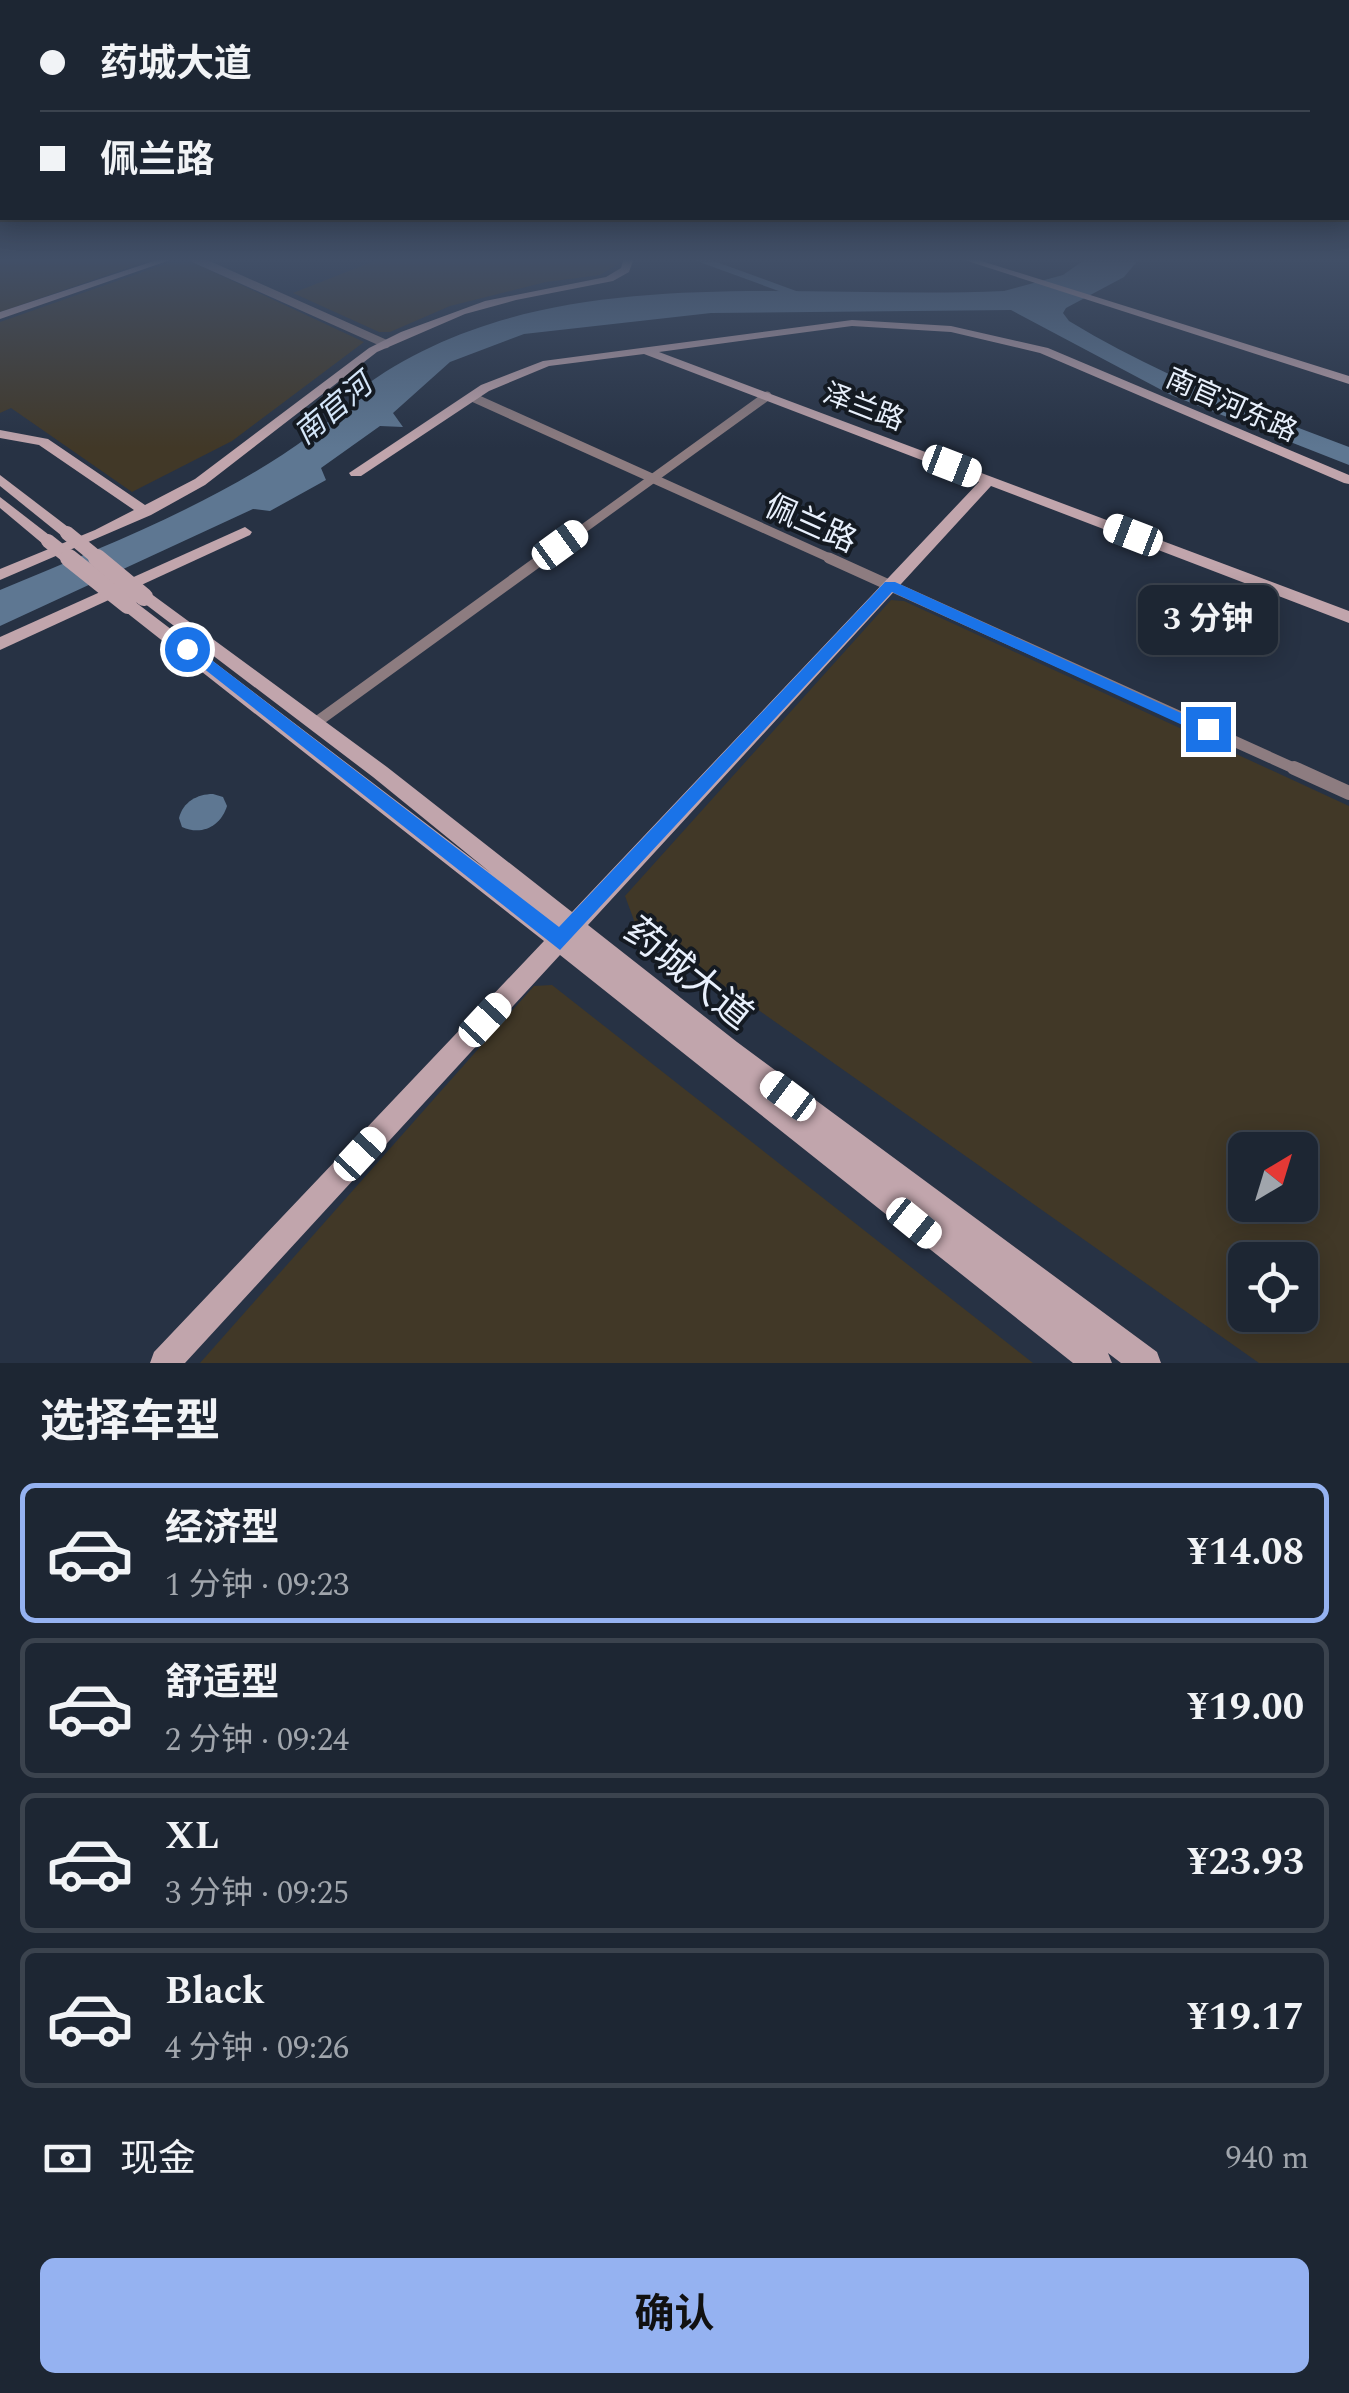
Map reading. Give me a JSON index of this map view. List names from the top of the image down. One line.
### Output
{"streets":{"street":["南官河东路","泽兰路","佩兰路","药城大道"]},"crossings":[["南官河东路","泽兰路"],["泽兰路","佩兰路"]],"water":["南官河"],"north":"top right","page":{"banner":["药城大道","佩兰路"],"bubble":"3 分钟","heading":"选择车型","list":[{"name":"经济型","note":"1 分钟 · 09:23","value":"¥14.08"},{"name":"舒适型","note":"2 分钟 · 09:24","value":"¥19.00"},{"name":"XL","note":"3 分钟 · 09:25","value":"¥23.93"},{"name":"Black","note":"4 分钟 · 09:26","value":"¥19.17"}],"pay":["现金","940 m"],"buttons":"确认"}}
